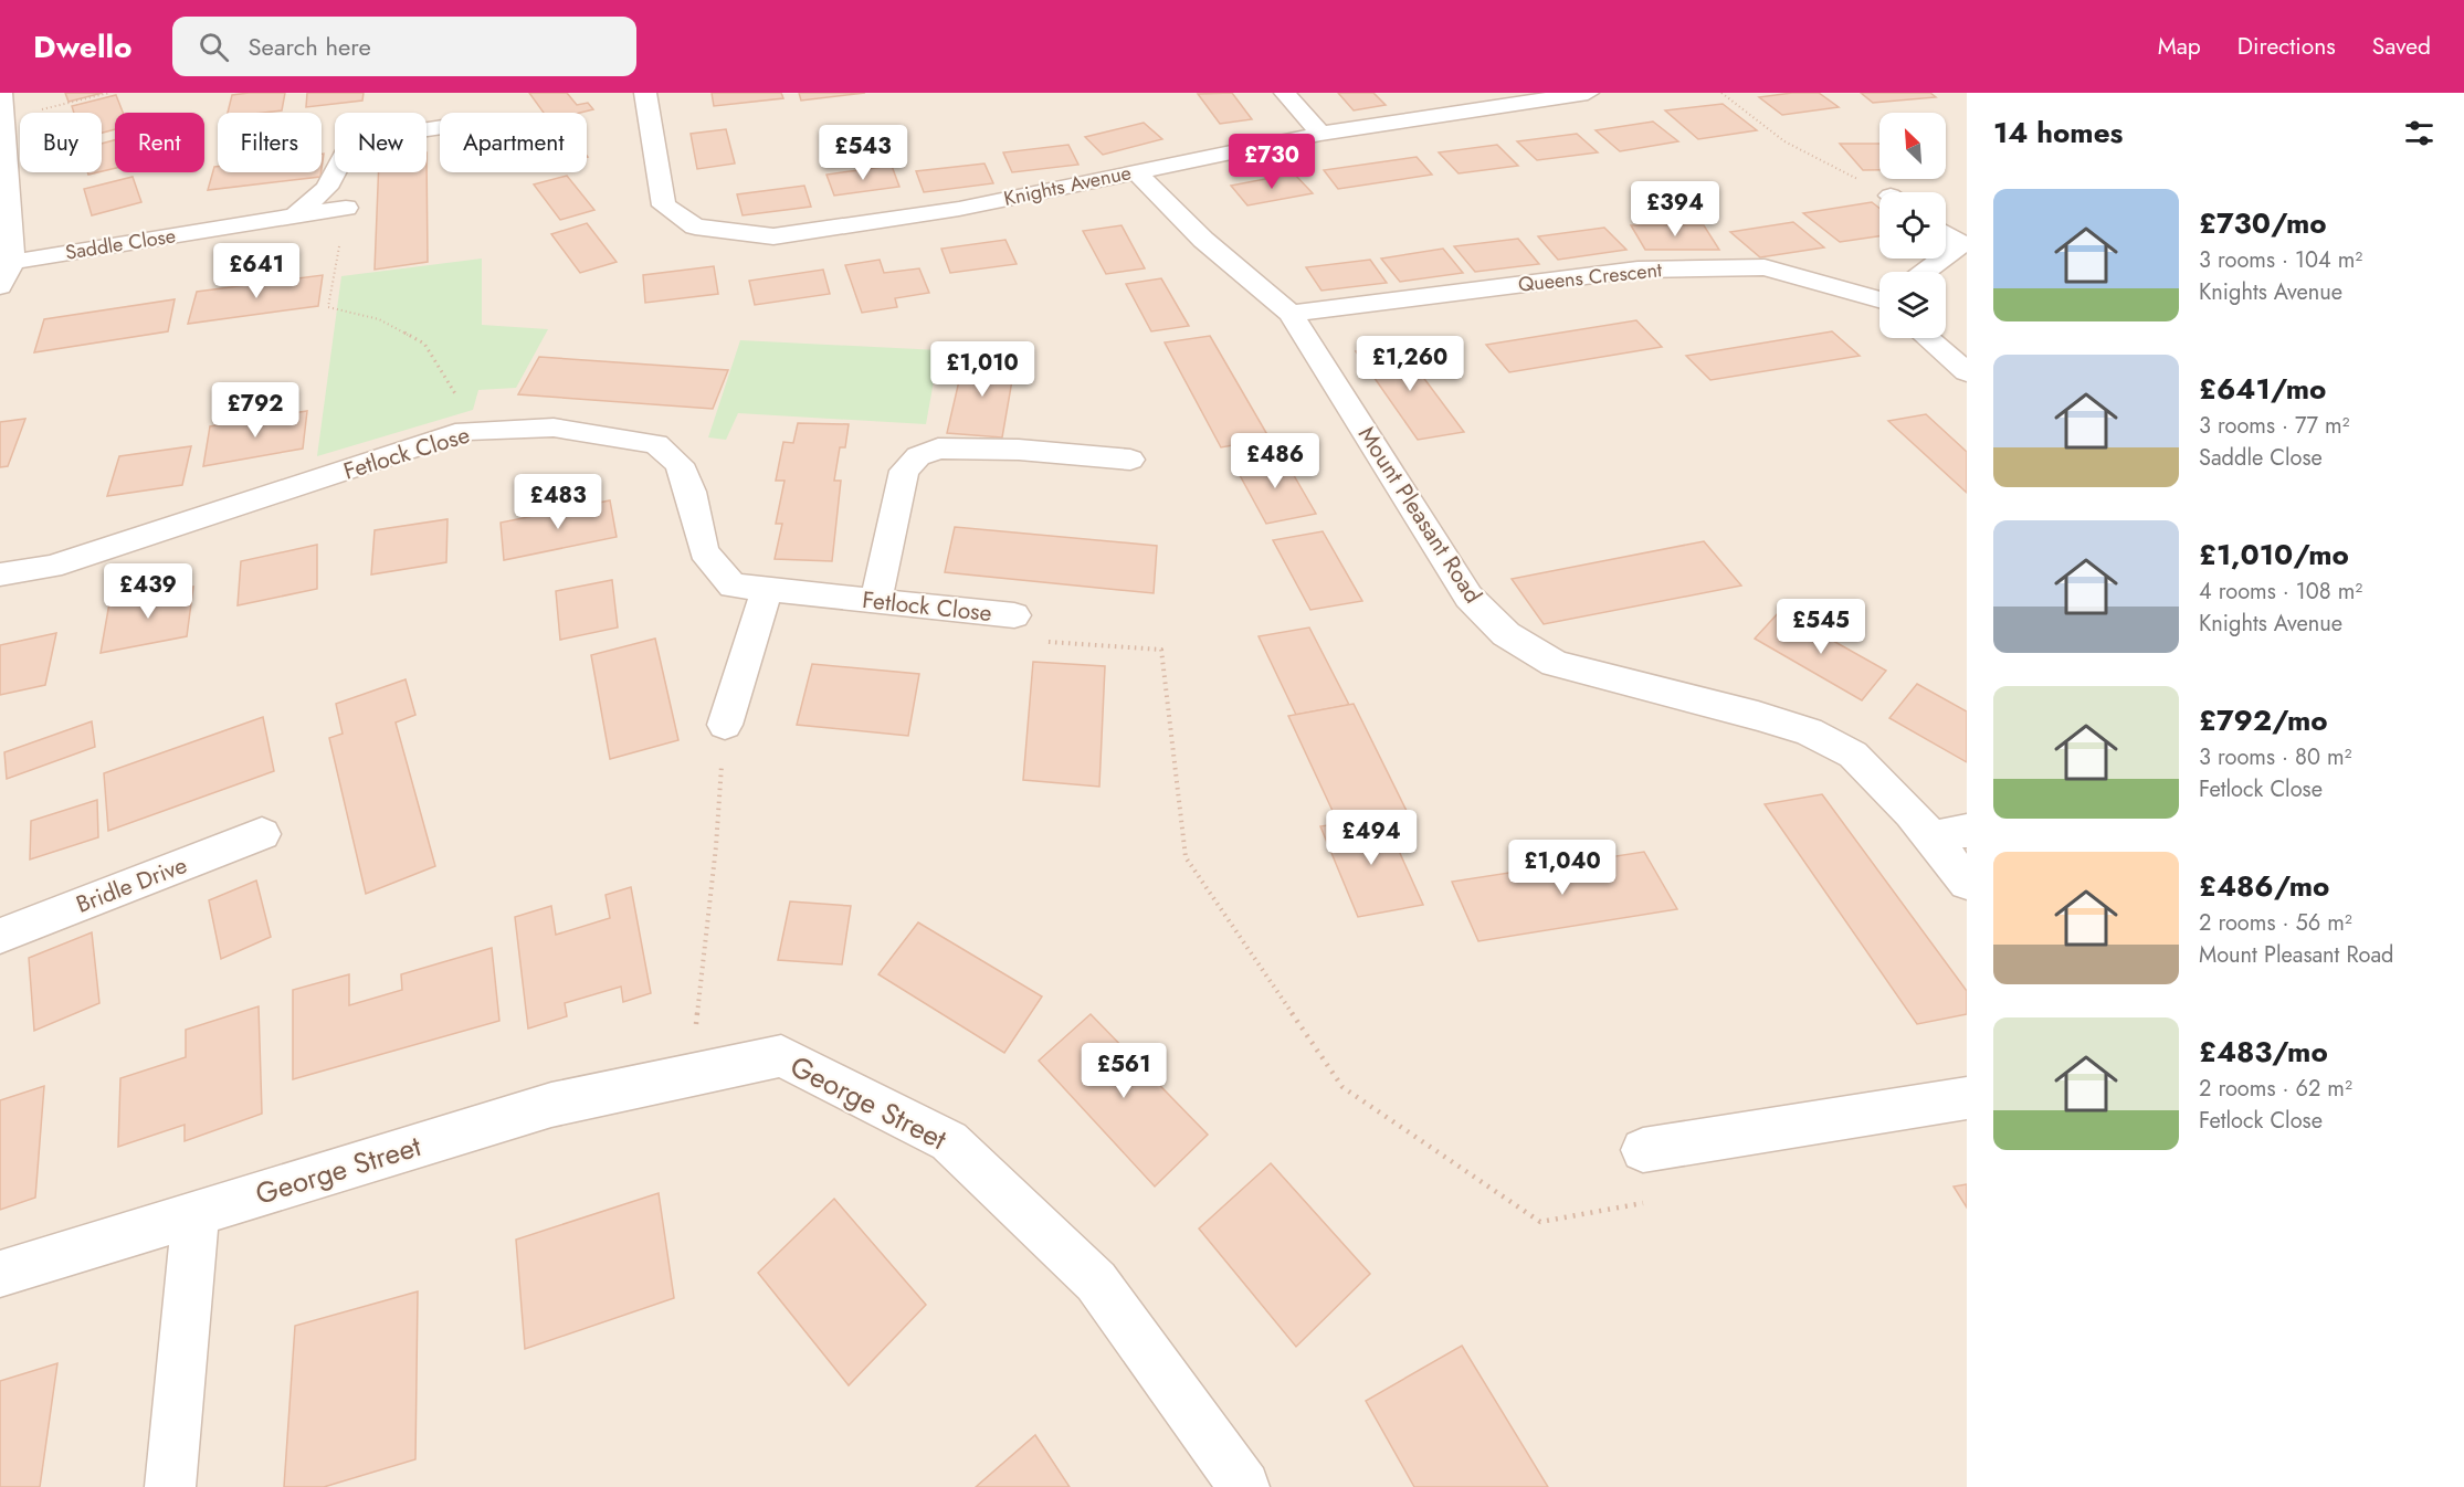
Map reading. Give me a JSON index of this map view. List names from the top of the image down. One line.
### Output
{"streets":{"street":["Knights Avenue","Saddle Close","Queens Crescent","Fetlock Close","Mount Pleasant Road","Bridle Drive","George Street"]},"crossings":[["Knights Avenue","Mount Pleasant Road"],["Queens Crescent","Mount Pleasant Road"]],"north":"top left","page":{"header":"Dwello","search":"Search here","nav":["Map","Directions","Saved"],"heading":"14 homes","chip":["Buy","Rent","Filters","New","Apartment"],"price":["£543","£730","£394","£641","£1,260","£1,010","£792","£486","£483","£439","£545","£494","£1,040","£561"],"list":[{"name":"£730/mo","note":"3 rooms · 104 m² · Knights Avenue"},{"name":"£641/mo","note":"3 rooms · 77 m² · Saddle Close"},{"name":"£1,010/mo","note":"4 rooms · 108 m² · Knights Avenue"},{"name":"£792/mo","note":"3 rooms · 80 m² · Fetlock Close"},{"name":"£486/mo","note":"2 rooms · 56 m² · Mount Pleasant Road"},{"name":"£483/mo","note":"2 rooms · 62 m² · Fetlock Close"}]}}
